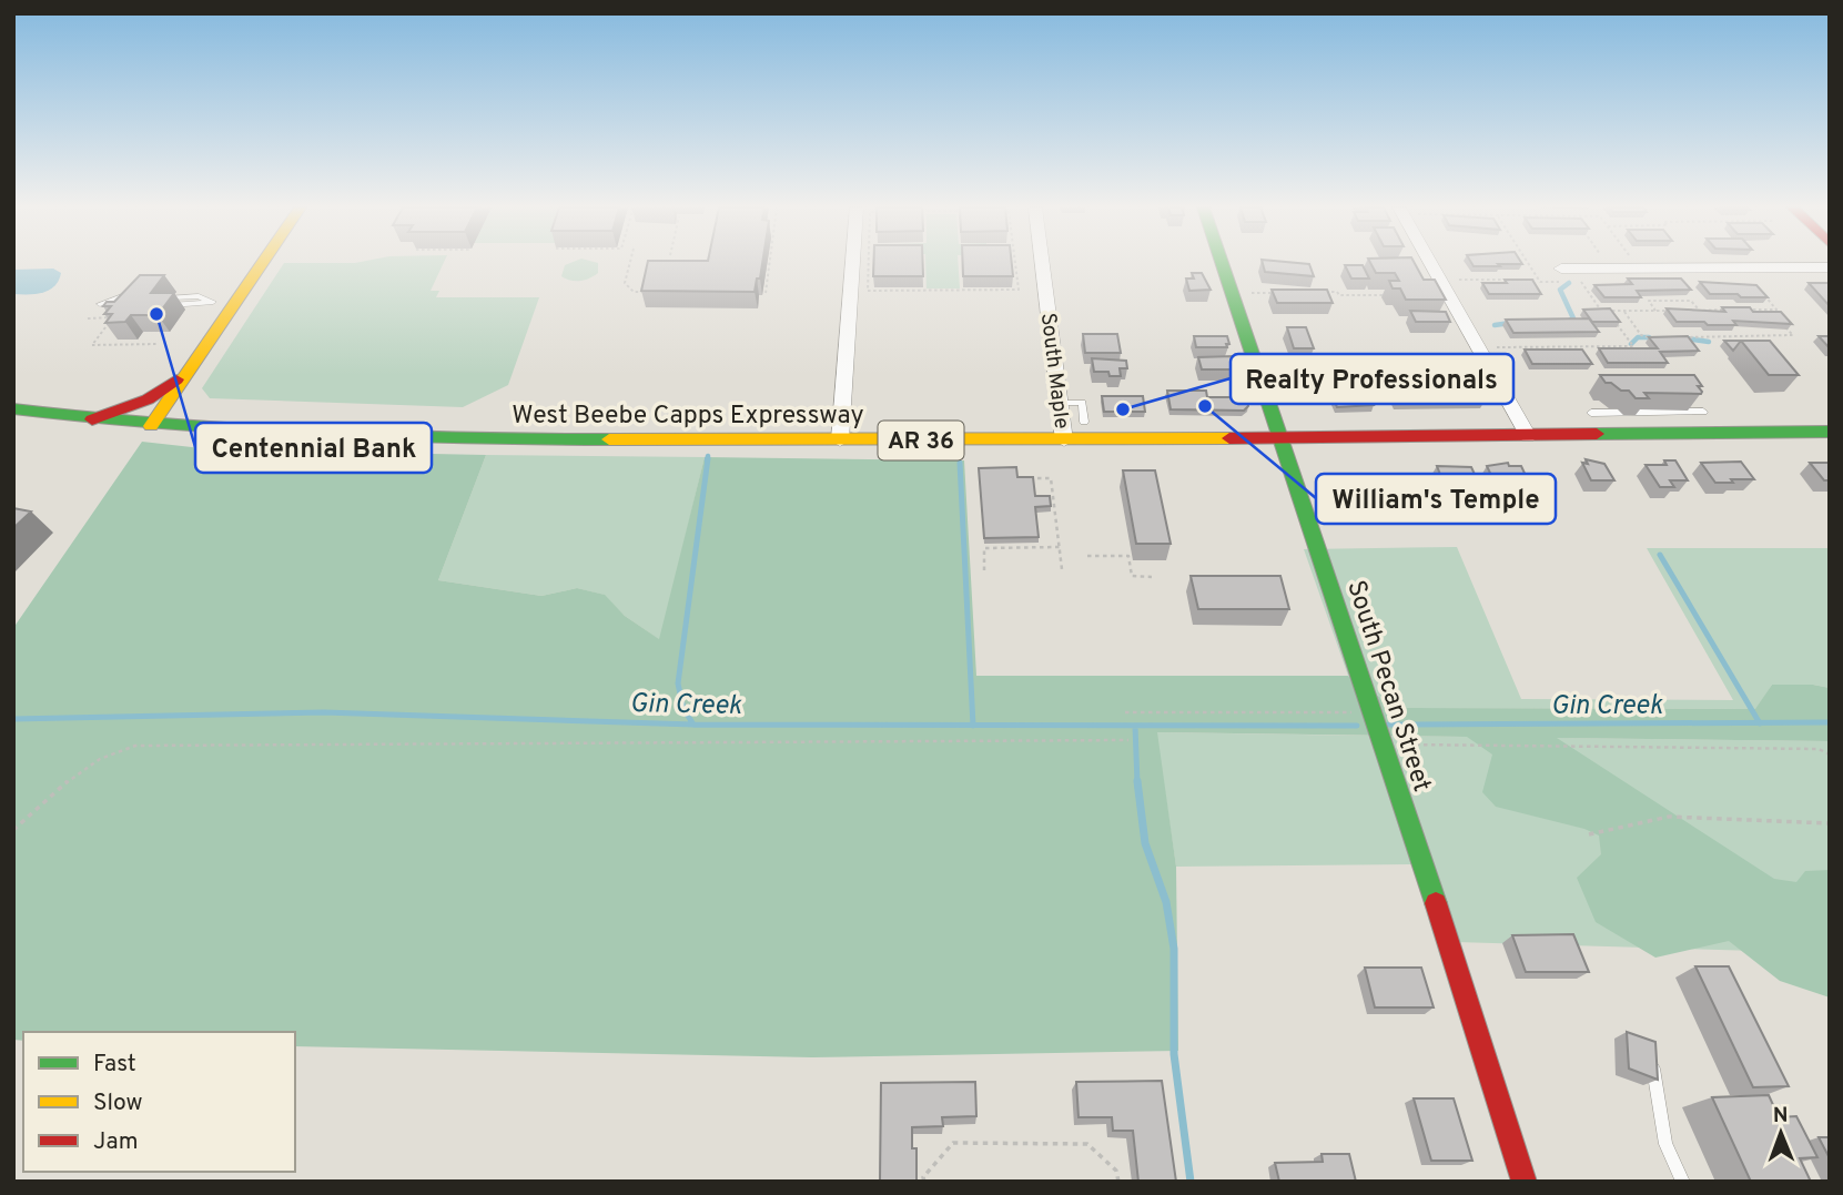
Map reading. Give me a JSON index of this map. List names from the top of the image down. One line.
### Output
{"streets":{"main road":["West Beebe Capps Expressway","AR 36","South Pecan Street"],"street":["South Maple"]},"crossings":[["South Maple","West Beebe Capps Expressway"],["West Beebe Capps Expressway","South Pecan Street"]],"water":["Gin Creek"],"places":["Centennial Bank","William's Temple","Realty Professionals"],"legend":["Fast","Slow","Jam"],"north":"top"}
